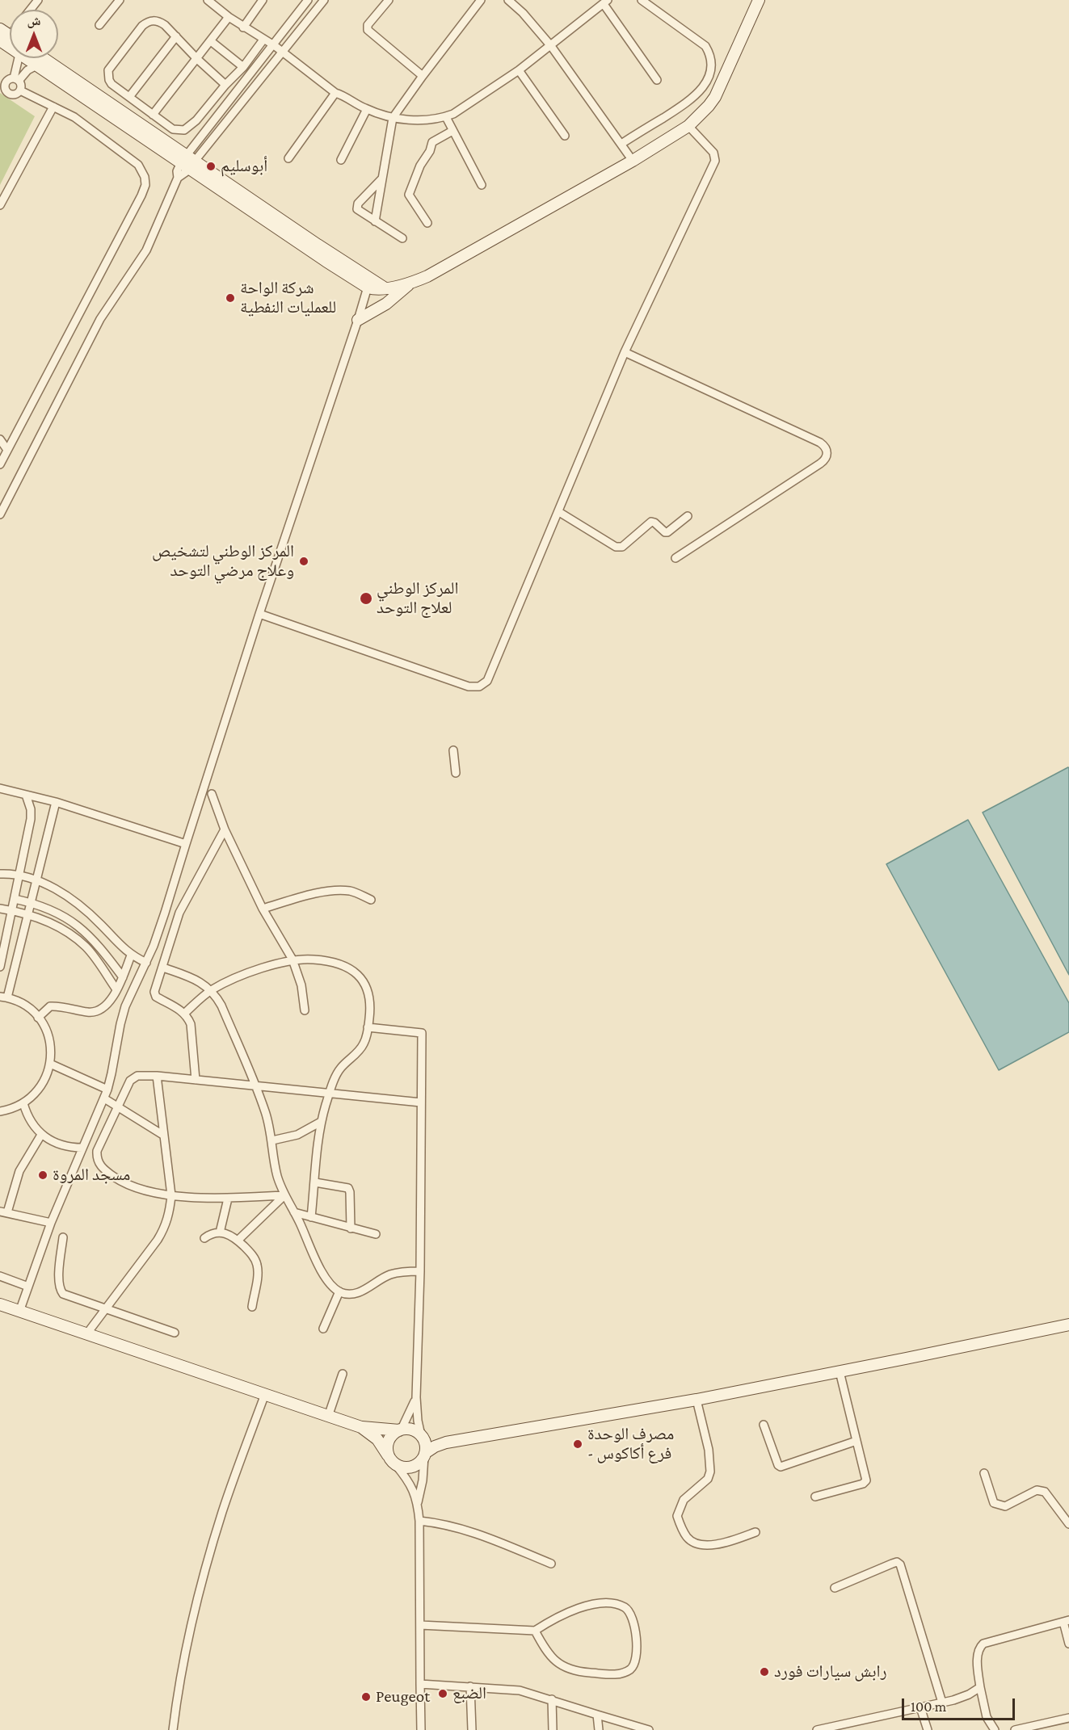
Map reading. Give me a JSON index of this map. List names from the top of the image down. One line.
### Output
{"places":["أبوسليم","شركة الواحة للعمليات النفطية","المركز الوطني لتشخيص وعلاج مرضي التوحد","المركز الوطني لعلاج التوحد","مسجد المروة","مصرف الوحدة - فرع أكاكوس","رابش سيارات فورد","الضبع","Peugeot"],"scale_bar":"100 m","north":"top"}
